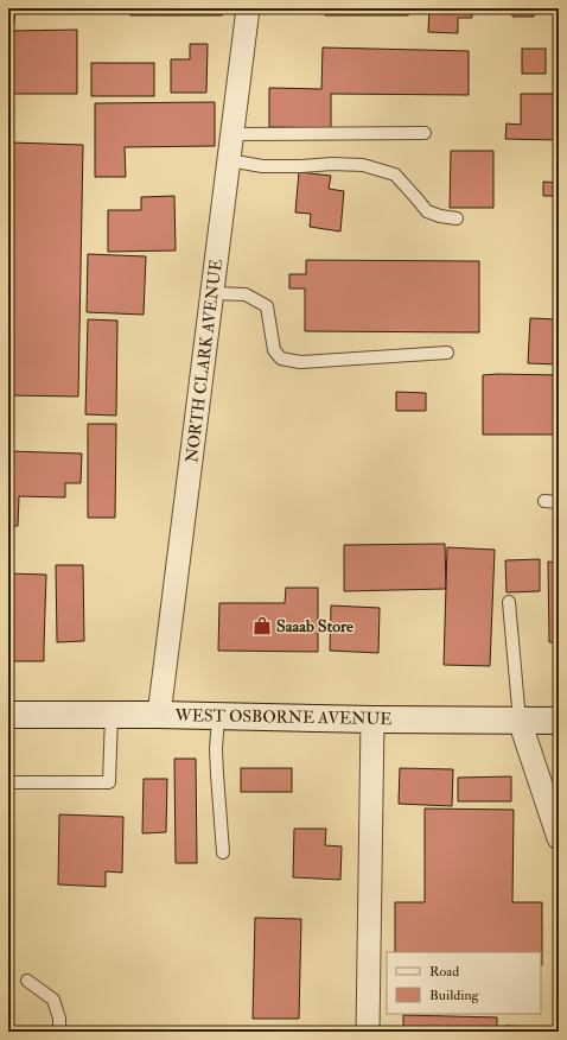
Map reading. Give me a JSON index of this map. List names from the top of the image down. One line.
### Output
{"streets":{"street":["NORTH CLARK AVENUE","WEST OSBORNE AVENUE"]},"crossings":[["NORTH CLARK AVENUE","WEST OSBORNE AVENUE"]],"places":{"shop":["Saaab Store"]},"legend":["Road","Building"]}
